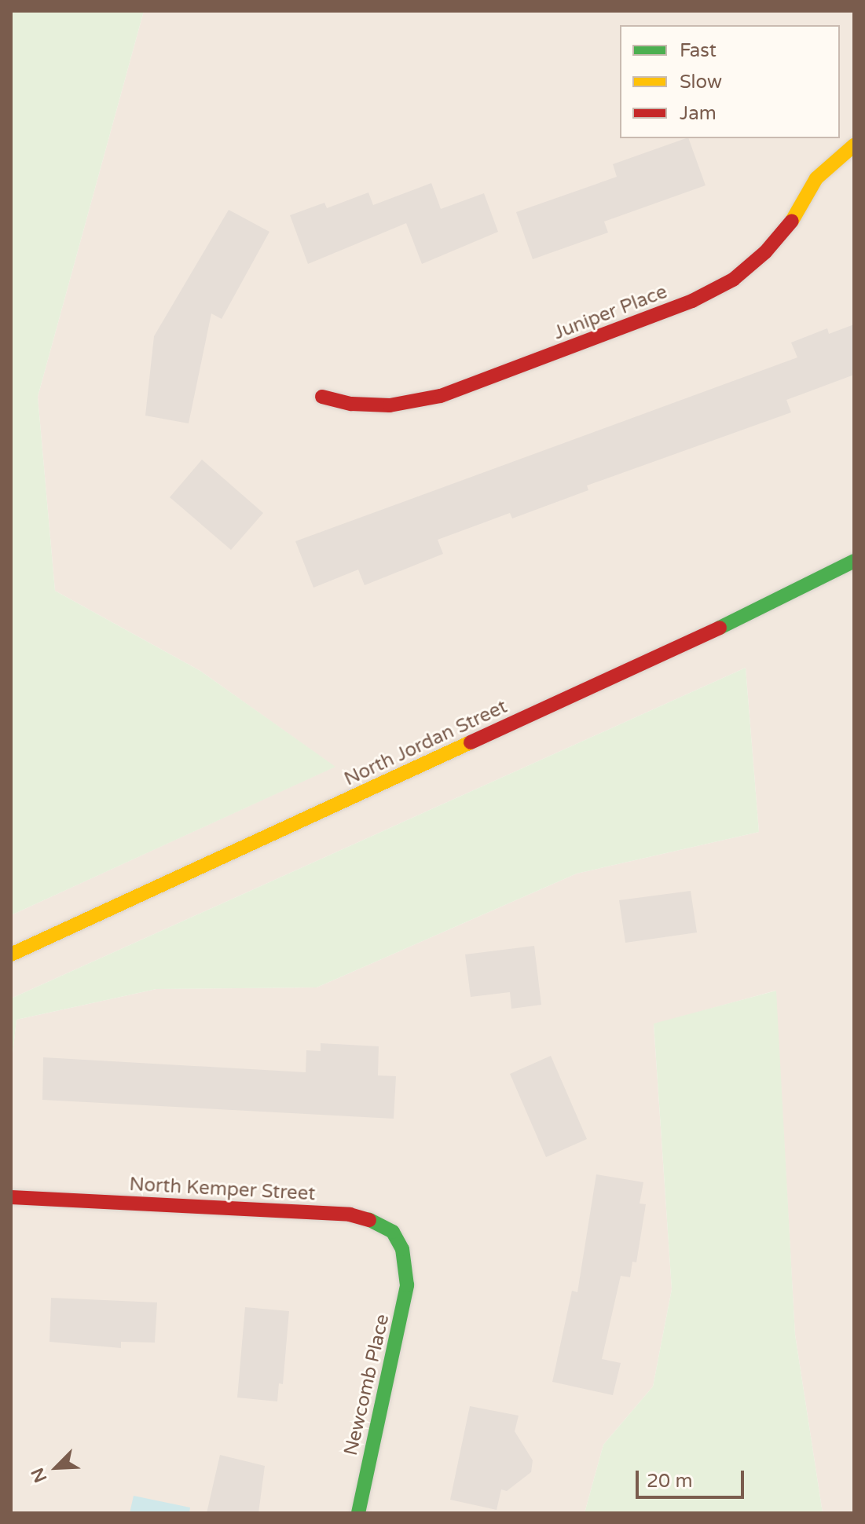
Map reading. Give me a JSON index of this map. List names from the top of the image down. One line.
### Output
{"streets":{"street":["Juniper Place","North Jordan Street","North Kemper Street","Newcomb Place"]},"crossings":[["North Kemper Street","Newcomb Place"]],"legend":["Fast","Slow","Jam"],"scale_bar":"20 m","north":"bottom left"}
